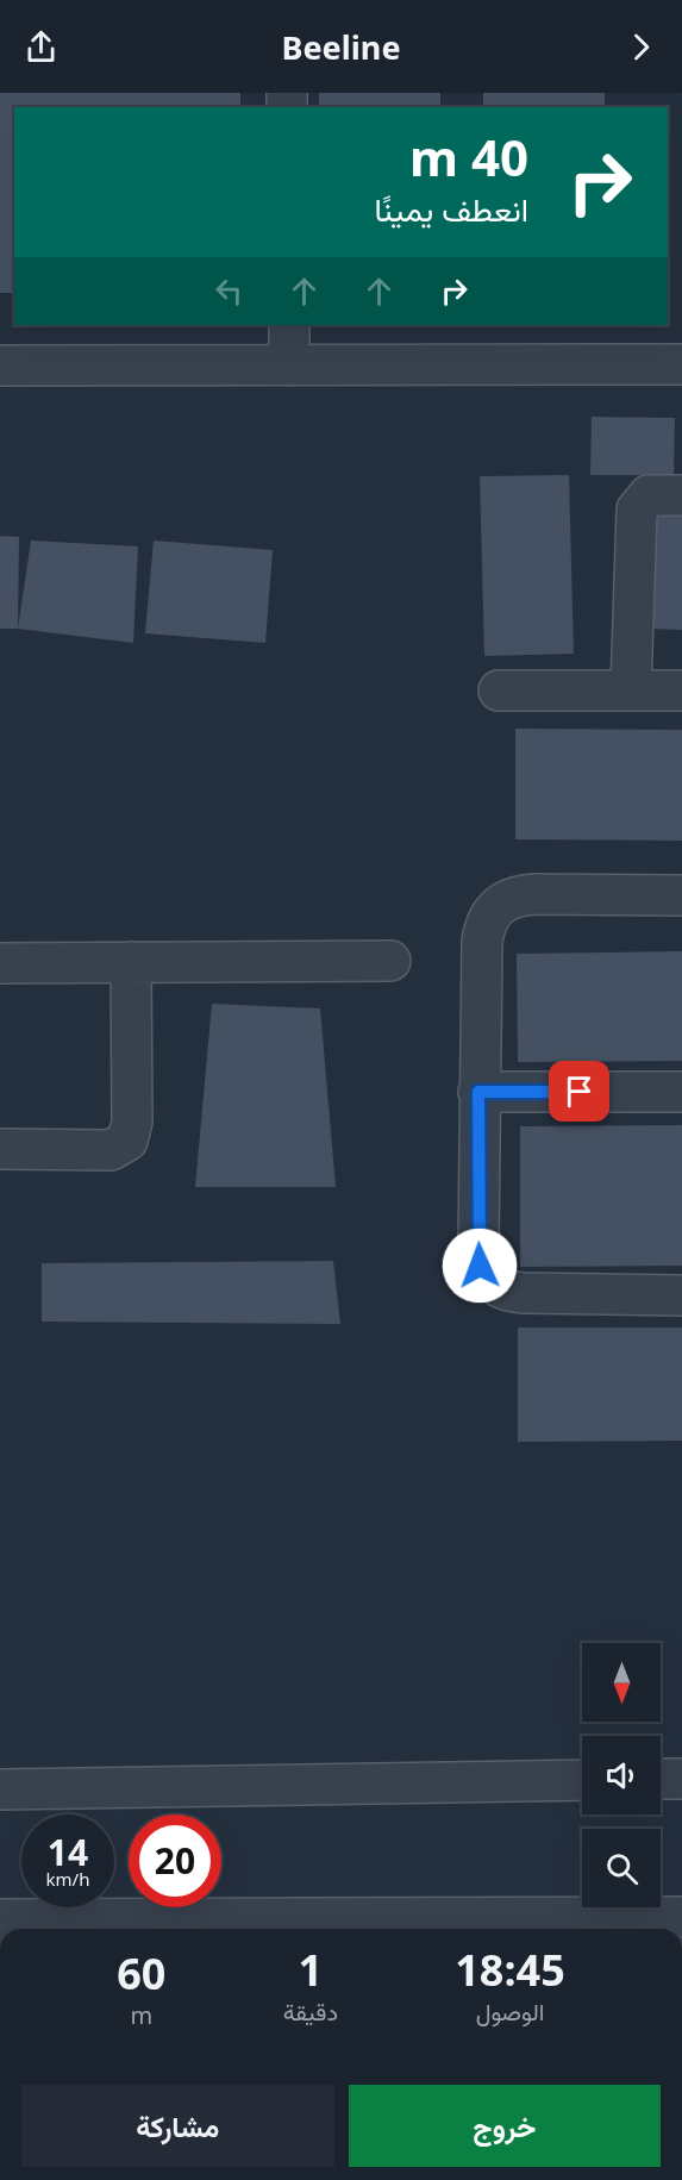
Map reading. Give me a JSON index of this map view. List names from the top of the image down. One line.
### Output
{"north":"bottom","page":{"header":"Beeline","turn":["40 m","انعطف يمينًا"],"speed":"14 km/h","limit":"20","eta":["18:45","الوصول","1","دقيقة","60","m"],"buttons":["خروج","مشاركة"]}}
